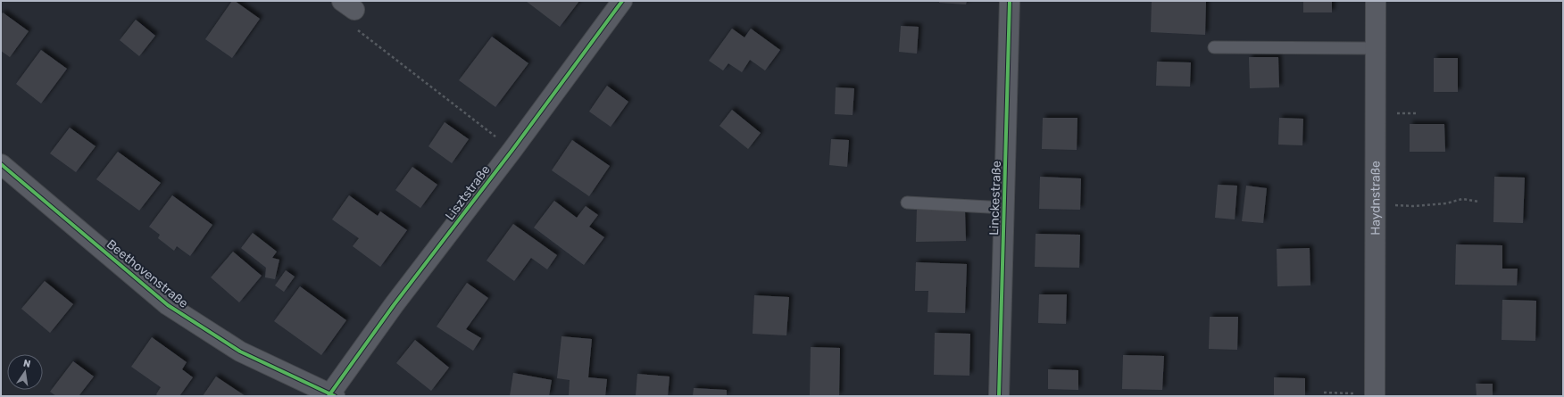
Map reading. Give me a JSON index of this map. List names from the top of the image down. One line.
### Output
{"streets":{"street":["Lisztstraße","Linckestraße","Haydnstraße","Beethovenstraße"]},"crossings":[["Lisztstraße","Beethovenstraße"]],"north":"top"}
